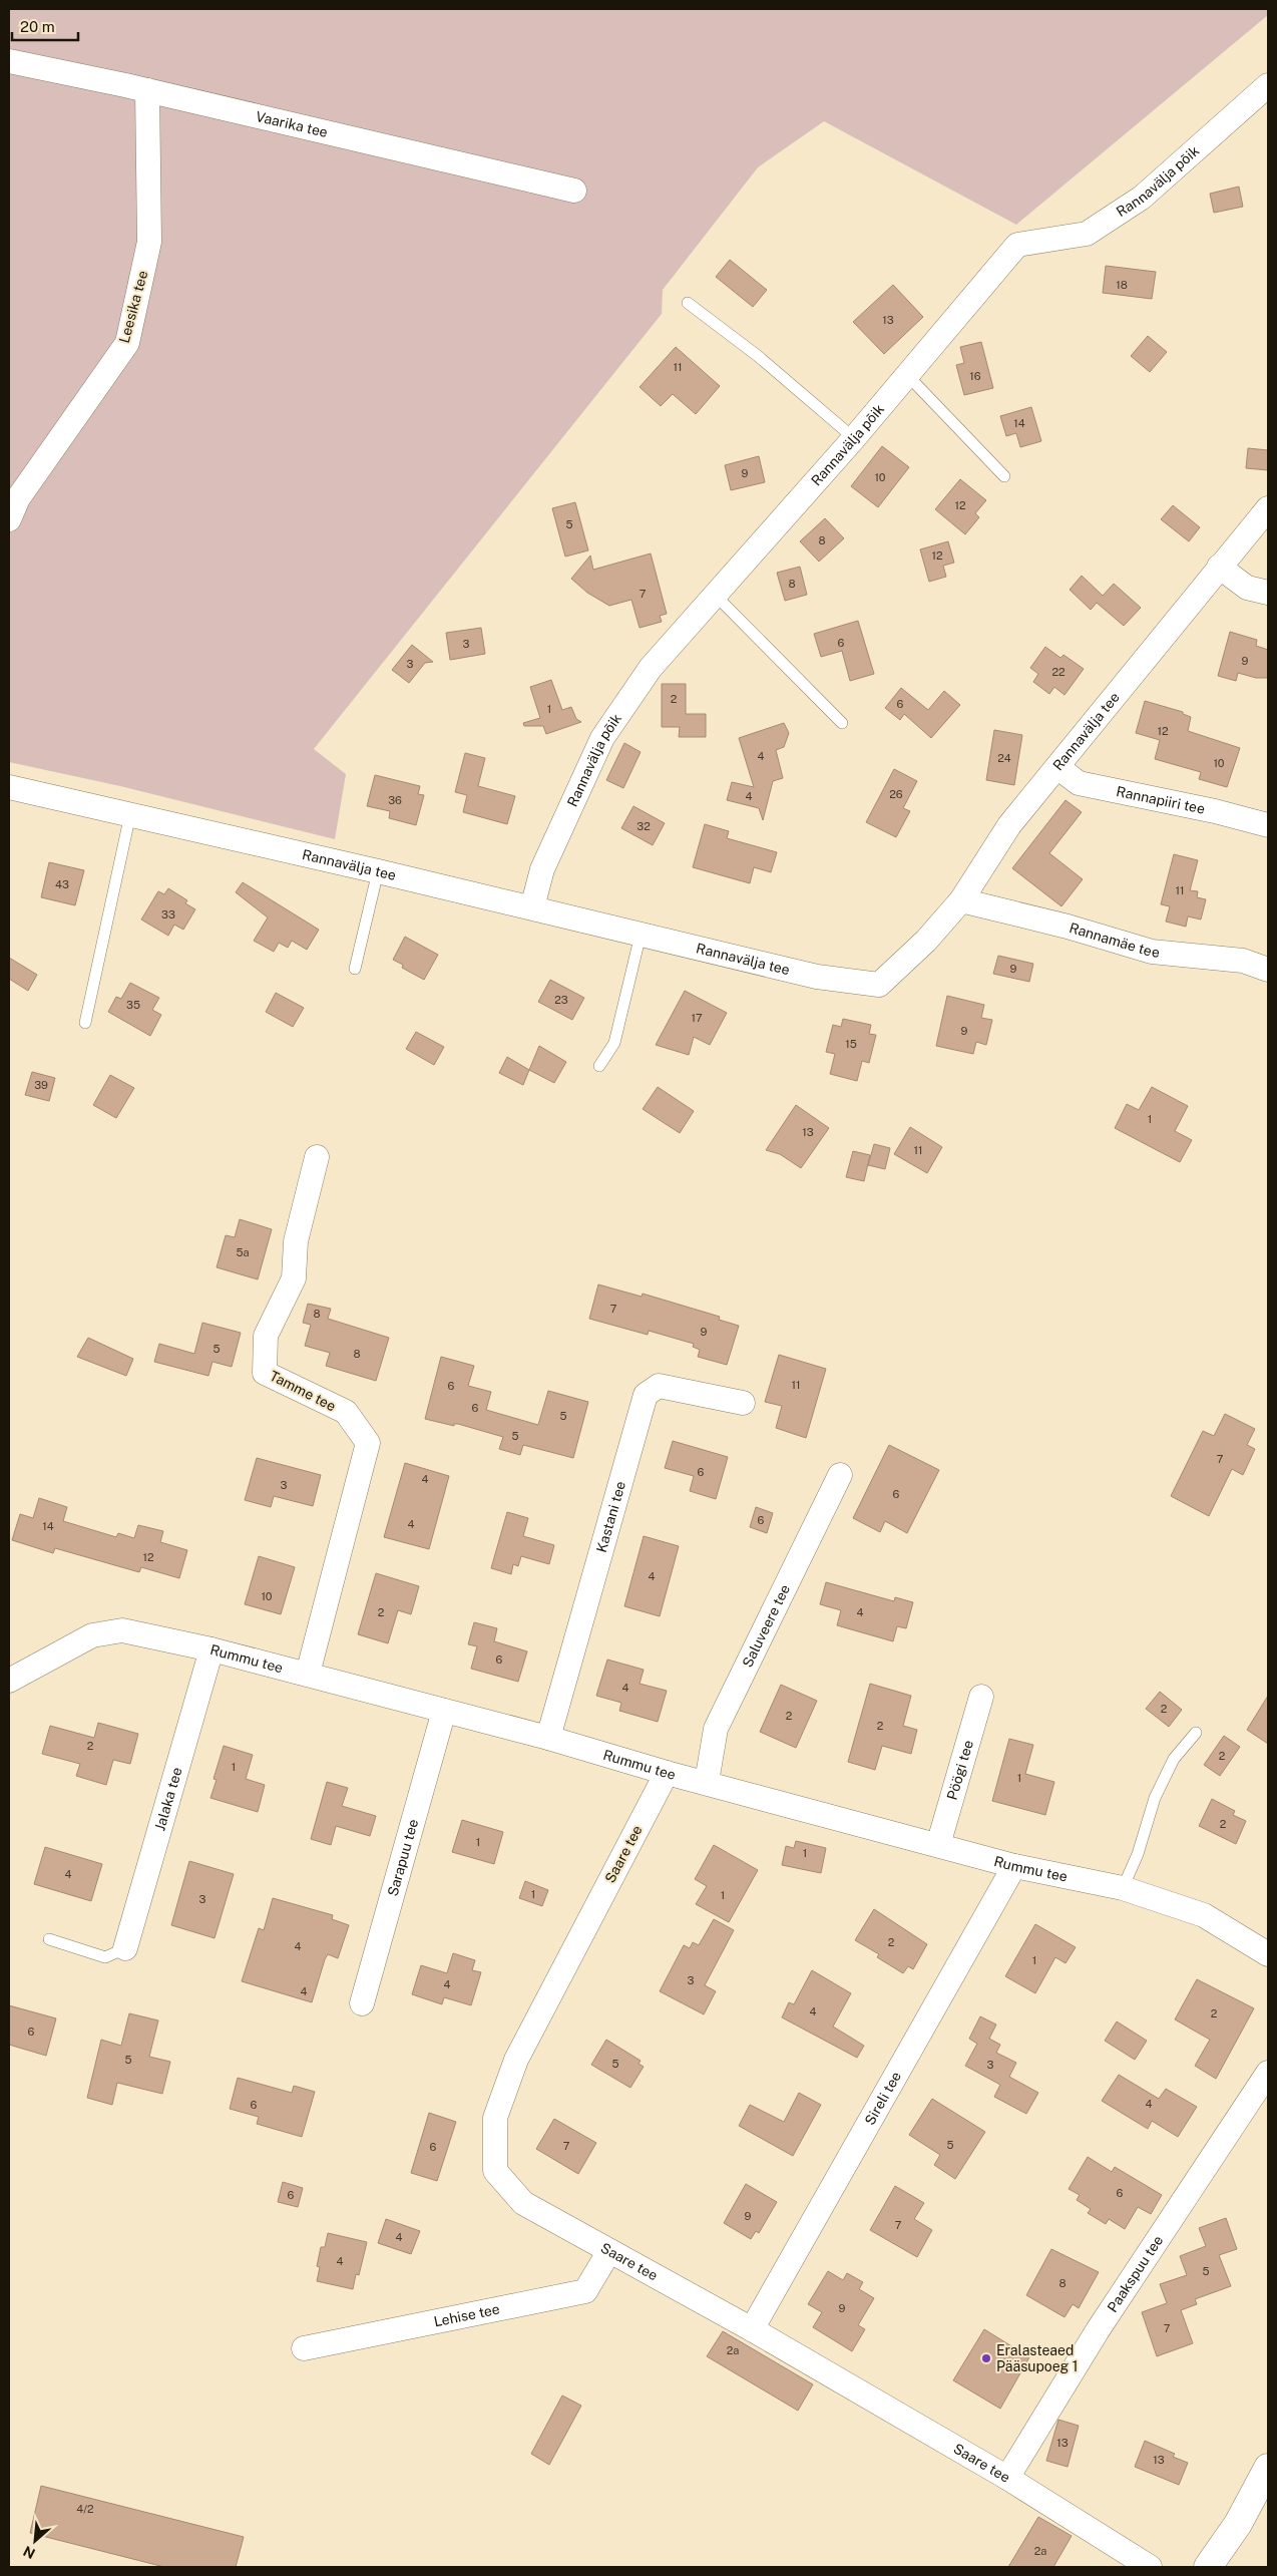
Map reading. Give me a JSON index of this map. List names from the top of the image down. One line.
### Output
{"streets":{"street":["Vaarika tee","Rannavälja põik","Leesika tee","Rannavälja tee","Rannapiiri tee","Rannamäe tee","Tamme tee","Kastani tee","Saluveere tee","Rummu tee","Pöögi tee","Jalaka tee","Saare tee","Sarapuu tee","Sireli tee","Paakspuu tee","Lehise tee"]},"crossings":[["Vaarika tee","Leesika tee"],["Rannavälja põik","Rannavälja tee"],["Rannavälja tee","Rannapiiri tee"],["Rannavälja tee","Rannamäe tee"],["Tamme tee","Rummu tee"],["Kastani tee","Rummu tee"],["Saluveere tee","Rummu tee"],["Rummu tee","Pöögi tee"],["Rummu tee","Jalaka tee"],["Rummu tee","Saare tee"],["Rummu tee","Sarapuu tee"],["Rummu tee","Sireli tee"],["Saare tee","Sireli tee"],["Saare tee","Paakspuu tee"],["Saare tee","Lehise tee"]],"places":["Eralasteaed Pääsupoeg 1"],"house_numbers":["18","13","11","16","14","9","10","12","5","8","12","8","7","6","3","9","3","22","2","6","1","12","4","24","10","26","4","36","32","43","11","33","9","23","35","17","9","15","39","1","13","11","5a","7","8","9","5","8","11","6","6","5","5","7","6","4","3","6","6","4","14","12","4","10","2","4","6","4","2","2","2","2","2","1","1","2","1","1","4","1","1","3","2","4","1","3","4","4","4","2","6","5","5","3","4","6","5","7","6","6","6","9","7","4","4","5","8","9","7","2a","13","13","4/2","2a"],"scale_bar":"20 m","north":"bottom left"}
